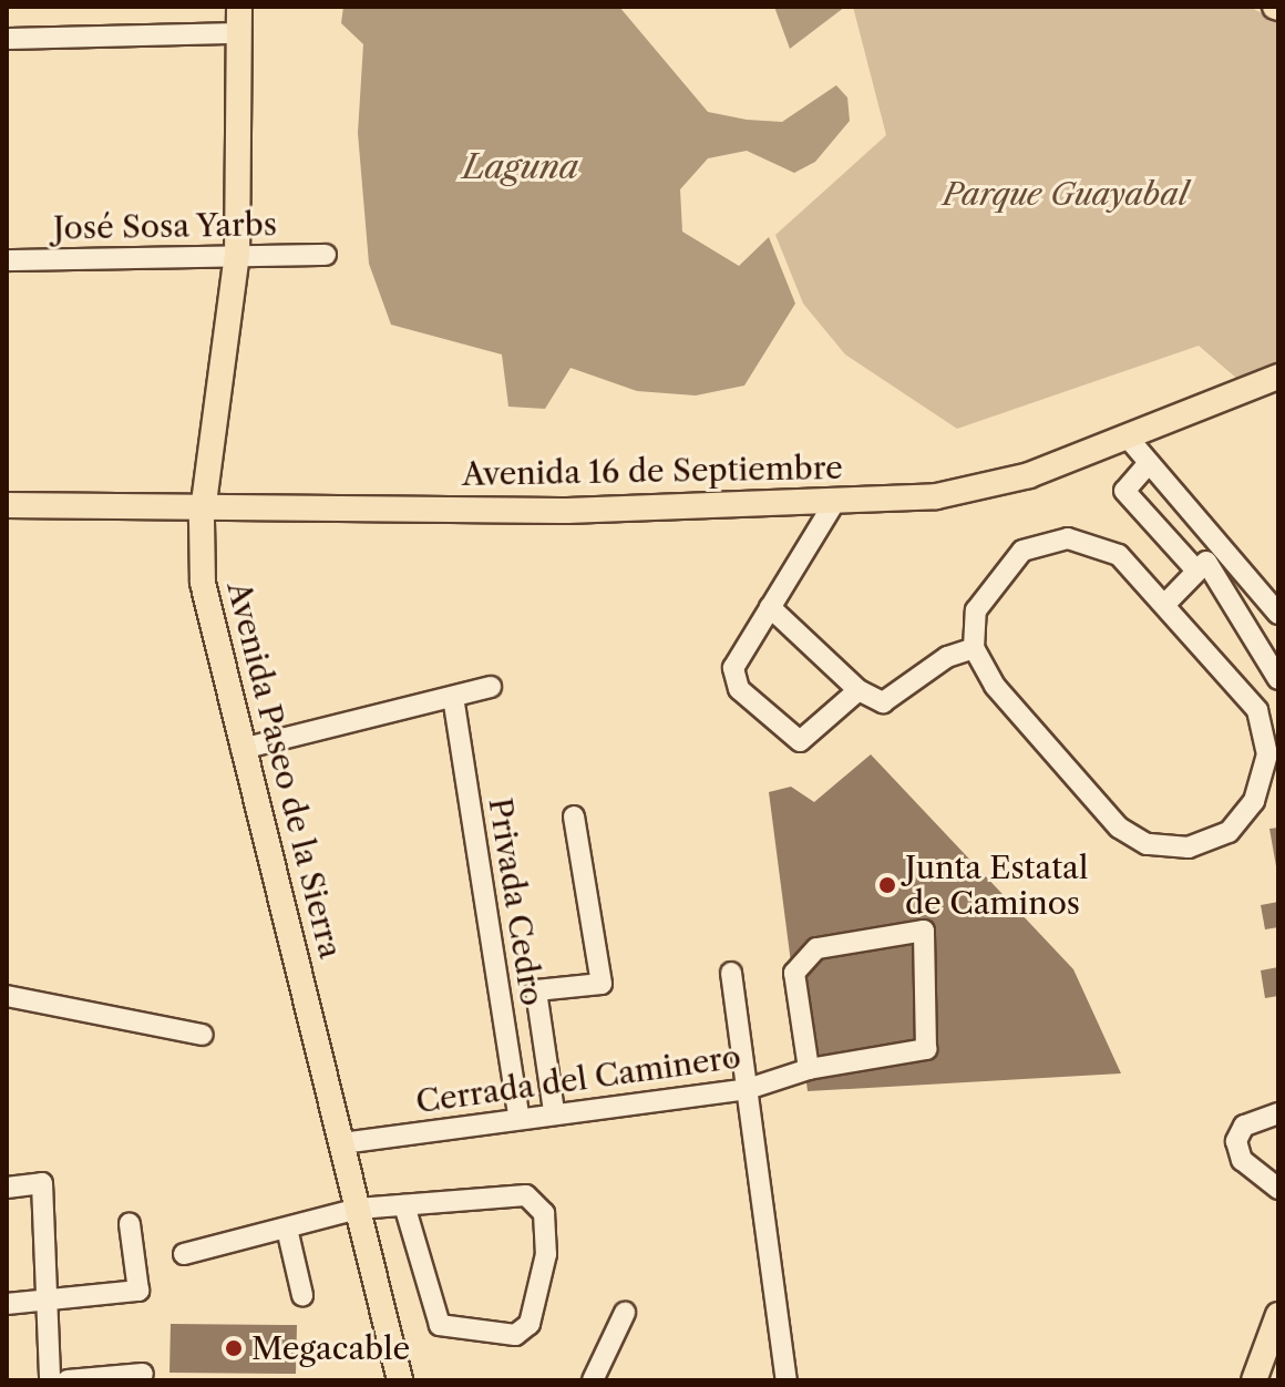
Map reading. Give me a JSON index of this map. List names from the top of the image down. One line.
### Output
{"streets":{"main road":["Avenida 16 de Septiembre","Avenida Paseo de la Sierra"],"street":["José Sosa Yarbs","Privada Cedro","Cerrada del Caminero"]},"crossings":[["José Sosa Yarbs","Avenida Paseo de la Sierra"],["Avenida 16 de Septiembre","Avenida Paseo de la Sierra"],["Avenida Paseo de la Sierra","Cerrada del Caminero"],["Privada Cedro","Cerrada del Caminero"]],"water":["Laguna"],"parks":["Parque Guayabal"],"places":["Junta Estatal de Caminos","Megacable"]}
